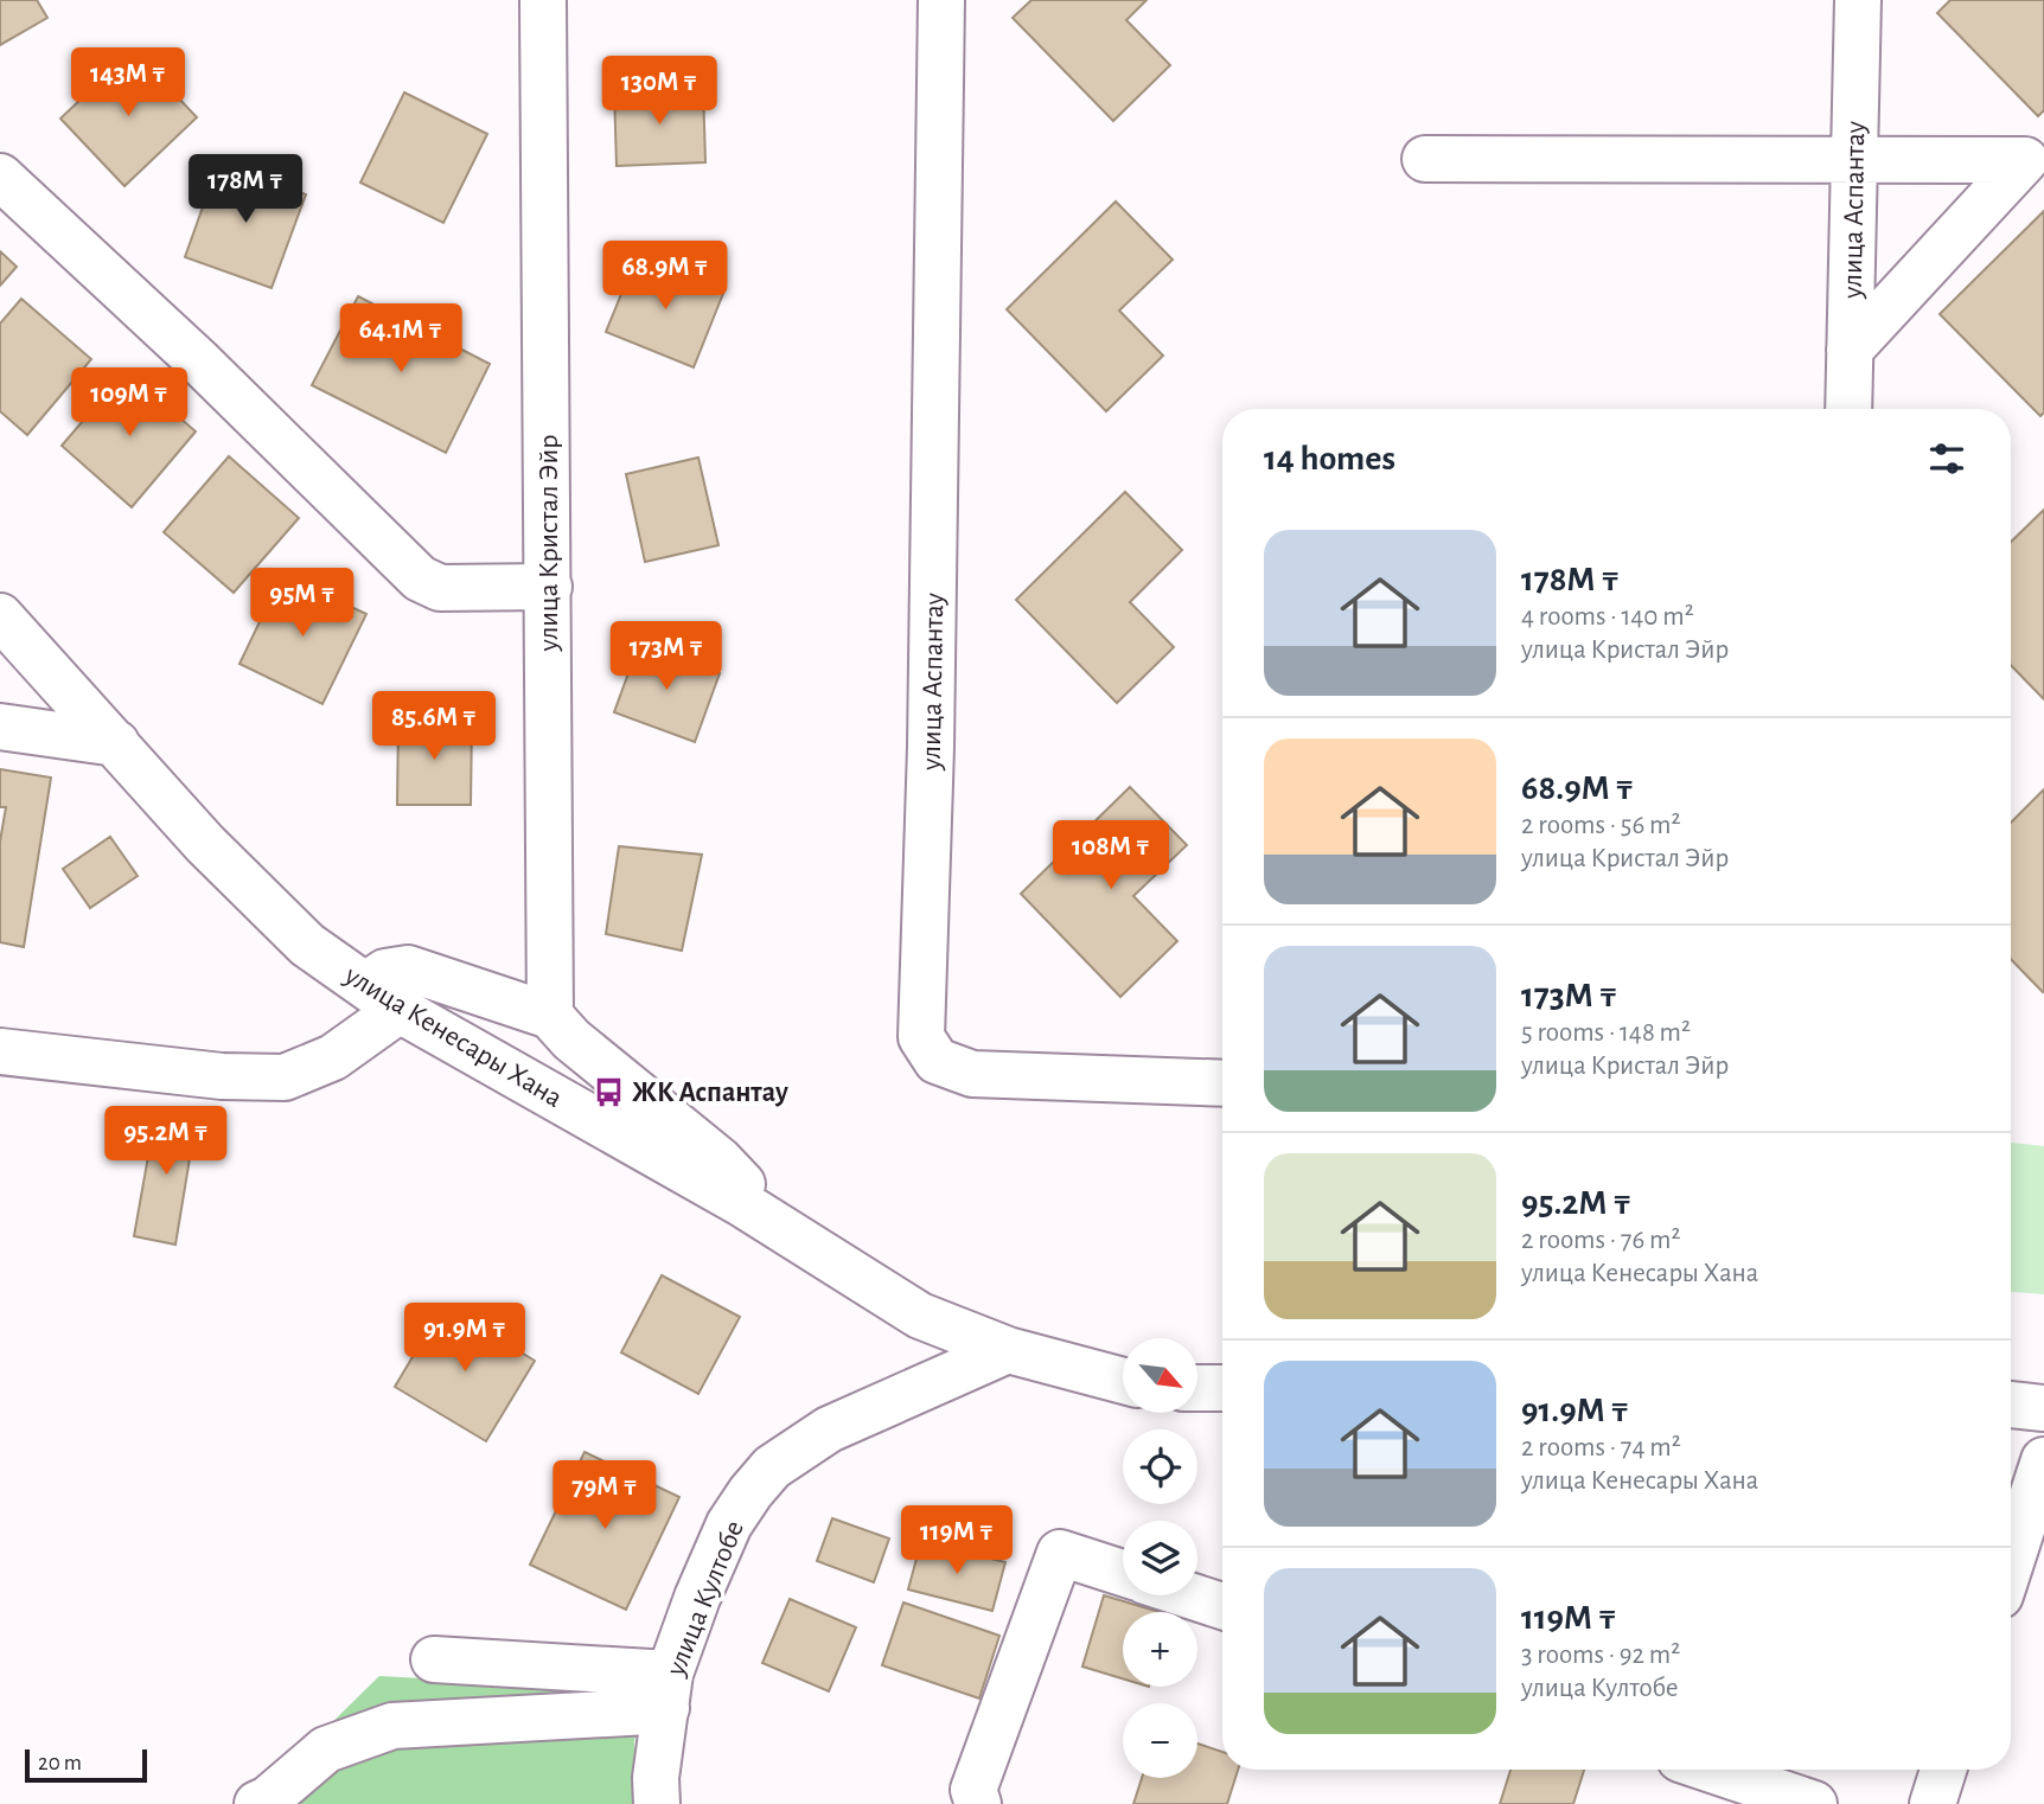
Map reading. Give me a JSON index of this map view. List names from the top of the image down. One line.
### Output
{"streets":{"street":["улица Аспантау","улица Кристал Эйр","улица Кенесары Хана","улица Култобе"]},"crossings":[["улица Кенесары Хана","улица Култобе"]],"places":{"bus stop":["ЖК Аспантау"]},"scale_bar":"20 m","north":"bottom right","page":{"price":["143M ₸","130M ₸","178M ₸","68.9M ₸","64.1M ₸","109M ₸","95M ₸","173M ₸","85.6M ₸","108M ₸","95.2M ₸","91.9M ₸","79M ₸","119M ₸"],"heading":"14 homes","list":[{"name":"178M ₸","note":"4 rooms · 140 m² · улица Кристал Эйр"},{"name":"68.9M ₸","note":"2 rooms · 56 m² · улица Кристал Эйр"},{"name":"173M ₸","note":"5 rooms · 148 m² · улица Кристал Эйр"},{"name":"95.2M ₸","note":"2 rooms · 76 m² · улица Кенесары Хана"},{"name":"91.9M ₸","note":"2 rooms · 74 m² · улица Кенесары Хана"},{"name":"119M ₸","note":"3 rooms · 92 m² · улица Култобе"}],"map_buttons":["+","−"],"scale":"20 m"}}
